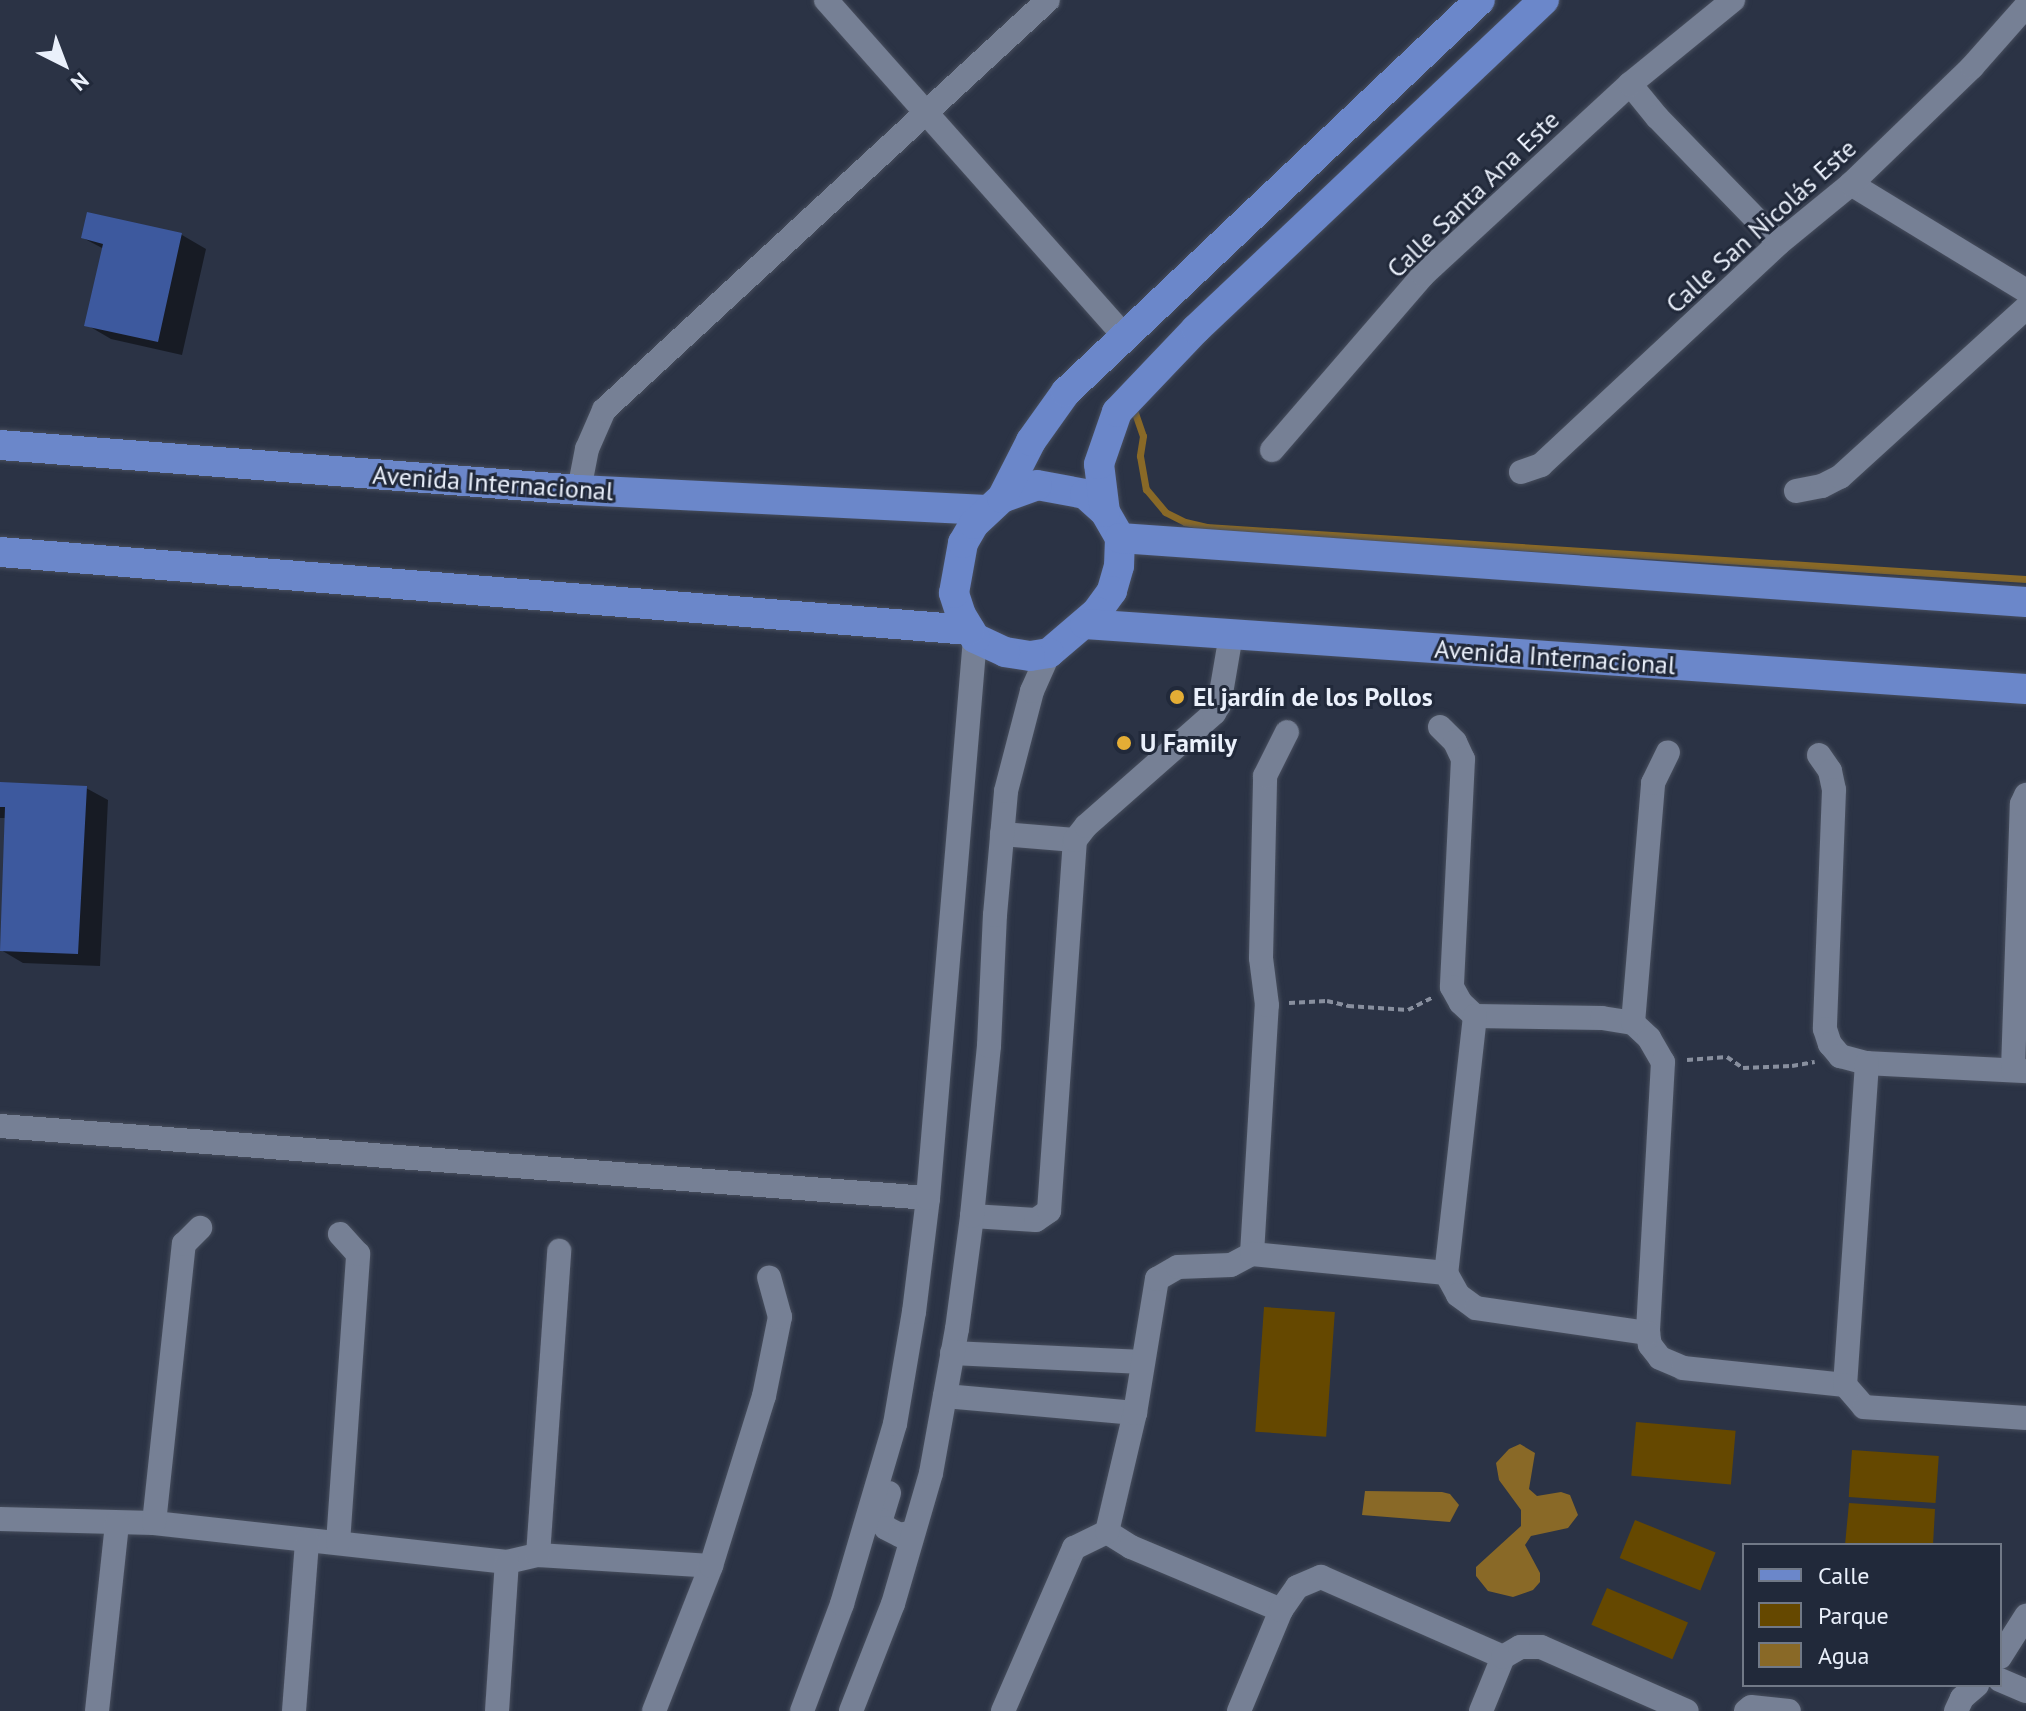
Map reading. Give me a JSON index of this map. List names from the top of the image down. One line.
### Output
{"streets":{"main road":["Avenida Internacional"],"street":["Calle Santa Ana Este","Calle San Nicolás Este"]},"places":["El jardín de los Pollos","U Family"],"legend":["Calle","Parque","Agua"],"north":"bottom right"}
